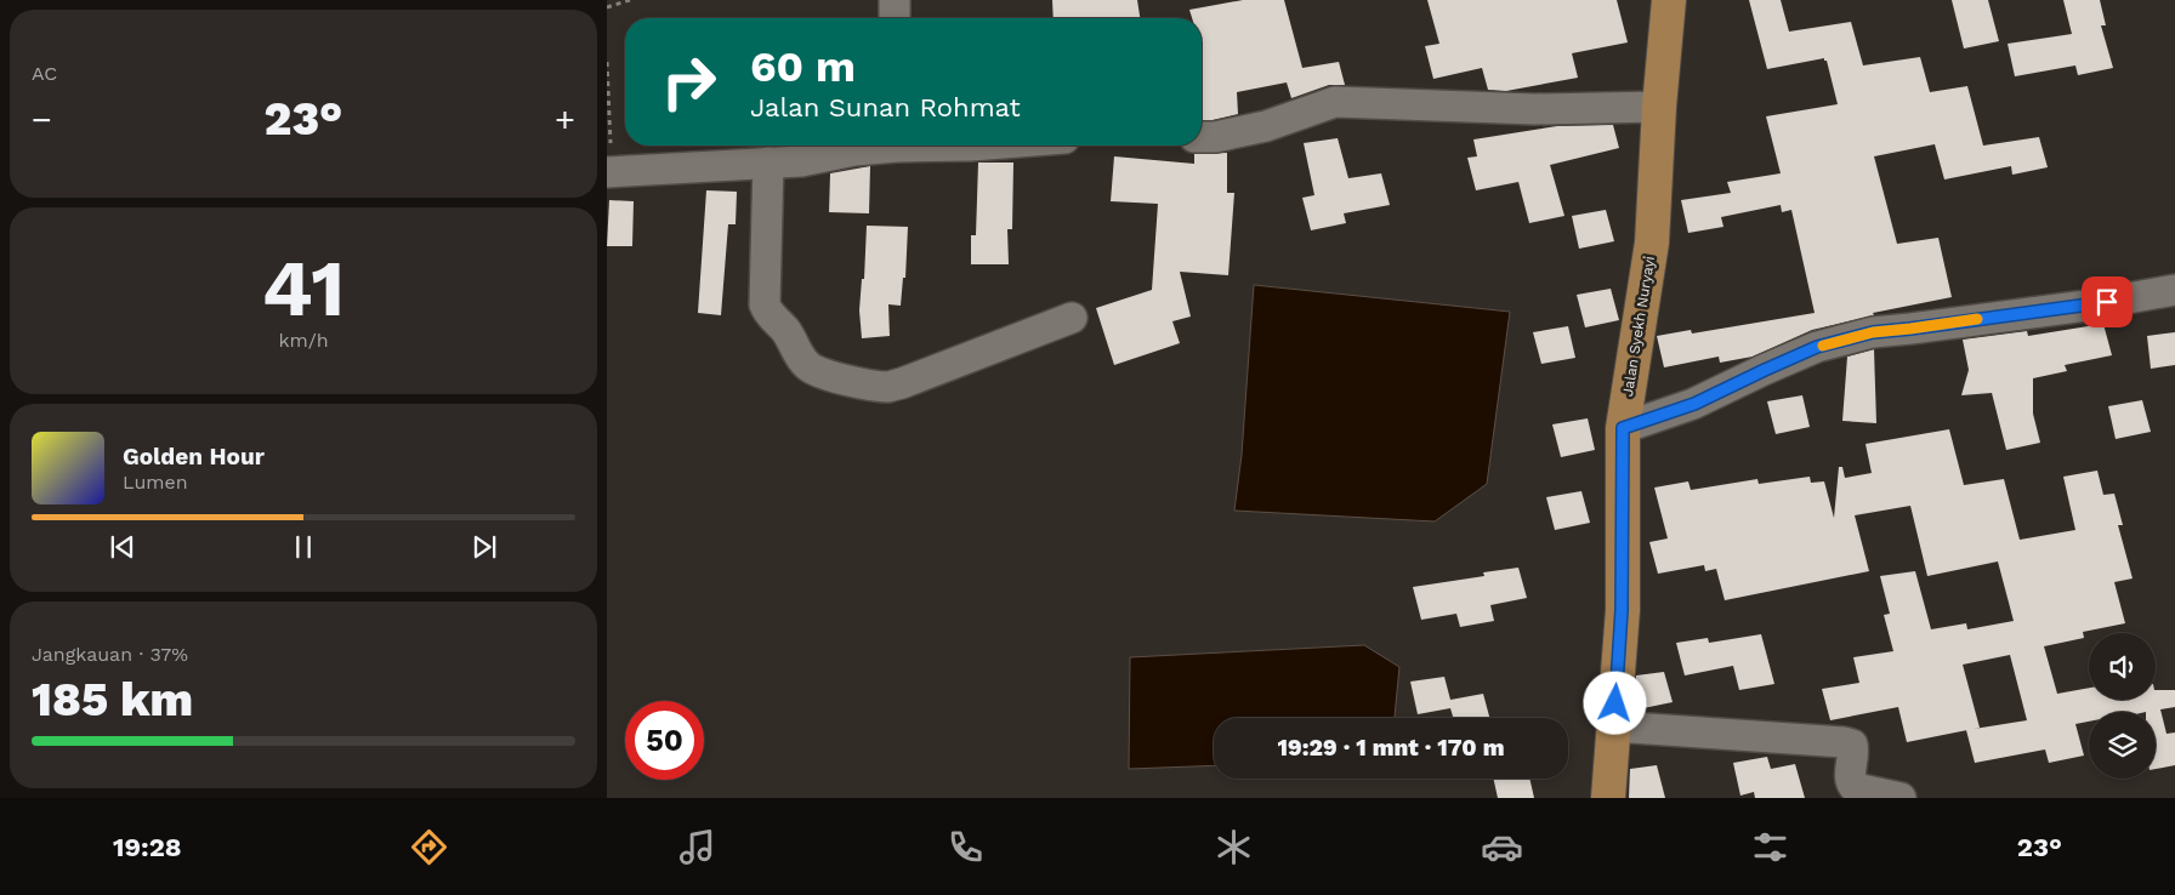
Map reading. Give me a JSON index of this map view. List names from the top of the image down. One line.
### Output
{"streets":{"main road":["Jalan Syekh Nuryayi"]},"page":{"tile":["AC",["41","km/h"],["Jangkauan · 37%","185 km"]],"turn":["60 m","Jalan Sunan Rohmat"],"heat":["−","23°","+"],"song":["Golden Hour","Lumen"],"limit":"50","trip":"19:29 · 1 mnt · 170 m","tabs":["19:28","23°"]}}
